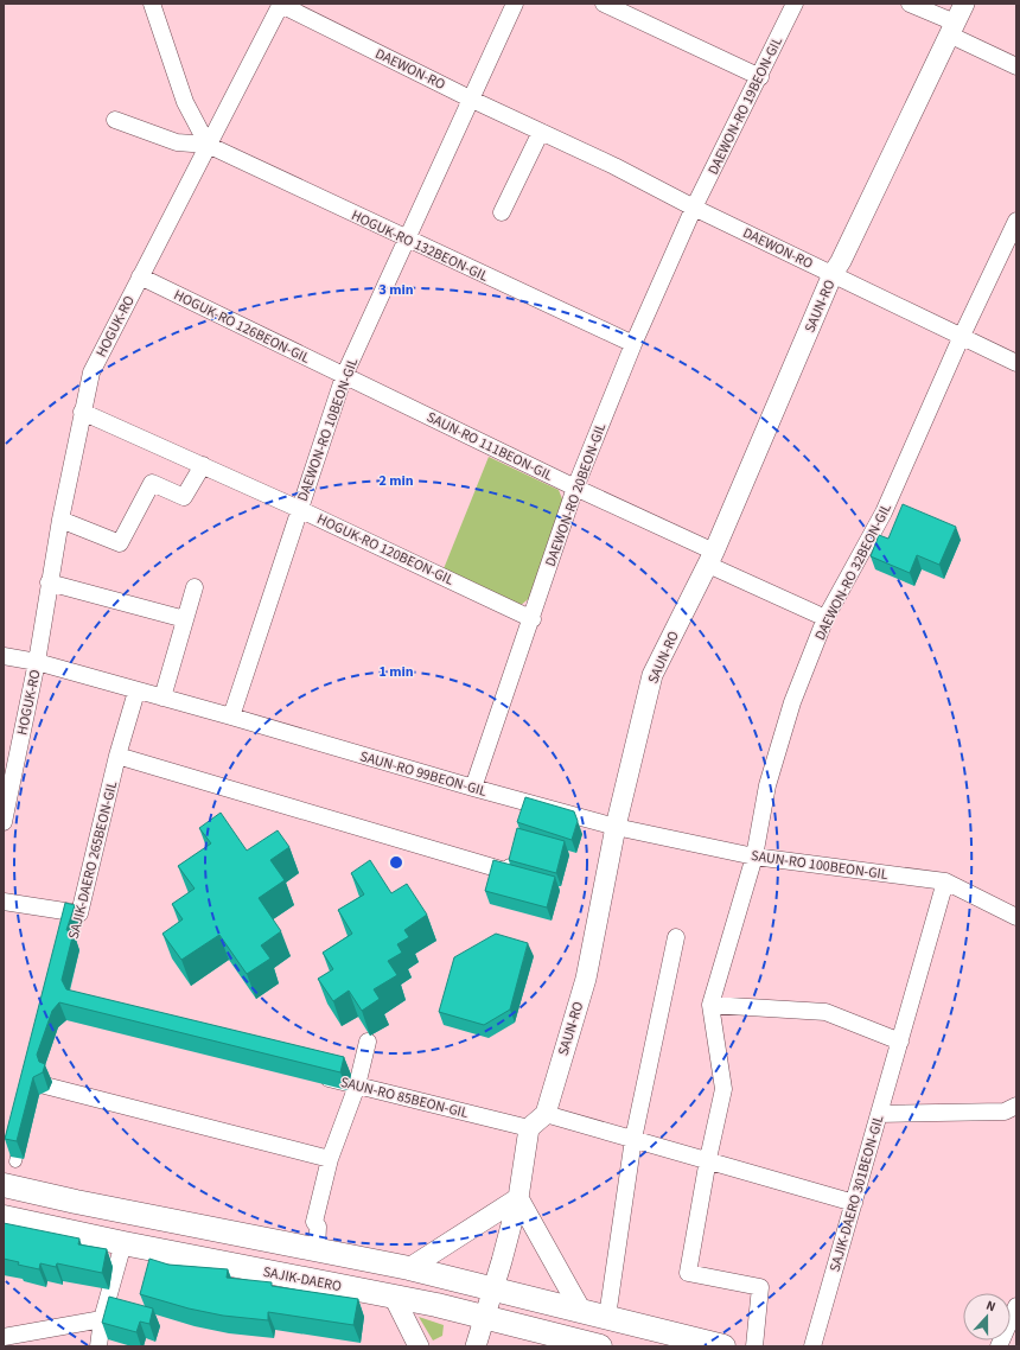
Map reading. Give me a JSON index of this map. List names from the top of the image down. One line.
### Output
{"streets":{"main road":["SAJIK-DAERO"],"street":["DAEWON-RO","DAEWON-RO 19BEON-GIL","HOGUK-RO 132BEON-GIL","SAUN-RO","HOGUK-RO","HOGUK-RO 126BEON-GIL","DAEWON-RO 10BEON-GIL","SAUN-RO 111BEON-GIL","DAEWON-RO 20BEON-GIL","HOGUK-RO 120BEON-GIL","DAEWON-RO 32BEON-GIL","SAUN-RO 99BEON-GIL","SAJIK-DAERO 265BEON-GIL","SAUN-RO 100BEON-GIL","SAUN-RO 85BEON-GIL","SAJIK-DAERO 301BEON-GIL"]},"crossings":[["DAEWON-RO","DAEWON-RO 19BEON-GIL"],["DAEWON-RO","SAUN-RO"],["DAEWON-RO","HOGUK-RO"],["DAEWON-RO","DAEWON-RO 10BEON-GIL"],["DAEWON-RO","DAEWON-RO 20BEON-GIL"],["DAEWON-RO","DAEWON-RO 32BEON-GIL"],["DAEWON-RO 19BEON-GIL","DAEWON-RO 20BEON-GIL"],["HOGUK-RO 132BEON-GIL","HOGUK-RO"],["HOGUK-RO 132BEON-GIL","DAEWON-RO 10BEON-GIL"],["HOGUK-RO 132BEON-GIL","DAEWON-RO 20BEON-GIL"],["SAUN-RO","SAUN-RO 111BEON-GIL"],["SAUN-RO","SAUN-RO 99BEON-GIL"],["SAUN-RO","SAUN-RO 100BEON-GIL"],["HOGUK-RO","HOGUK-RO 126BEON-GIL"],["HOGUK-RO","HOGUK-RO 120BEON-GIL"],["HOGUK-RO","SAUN-RO 99BEON-GIL"],["HOGUK-RO 126BEON-GIL","DAEWON-RO 10BEON-GIL"],["HOGUK-RO 126BEON-GIL","SAUN-RO 111BEON-GIL"],["DAEWON-RO 10BEON-GIL","SAUN-RO 111BEON-GIL"],["DAEWON-RO 10BEON-GIL","HOGUK-RO 120BEON-GIL"],["DAEWON-RO 10BEON-GIL","SAUN-RO 99BEON-GIL"],["SAUN-RO 111BEON-GIL","DAEWON-RO 20BEON-GIL"],["SAUN-RO 111BEON-GIL","DAEWON-RO 32BEON-GIL"],["DAEWON-RO 20BEON-GIL","HOGUK-RO 120BEON-GIL"],["DAEWON-RO 20BEON-GIL","SAUN-RO 99BEON-GIL"],["DAEWON-RO 32BEON-GIL","SAUN-RO 100BEON-GIL"],["SAUN-RO 99BEON-GIL","SAJIK-DAERO 265BEON-GIL"],["SAUN-RO 99BEON-GIL","SAUN-RO 100BEON-GIL"],["SAUN-RO 100BEON-GIL","SAJIK-DAERO 301BEON-GIL"]],"north":"top","rings":["3 min","2 min","1 min"]}
